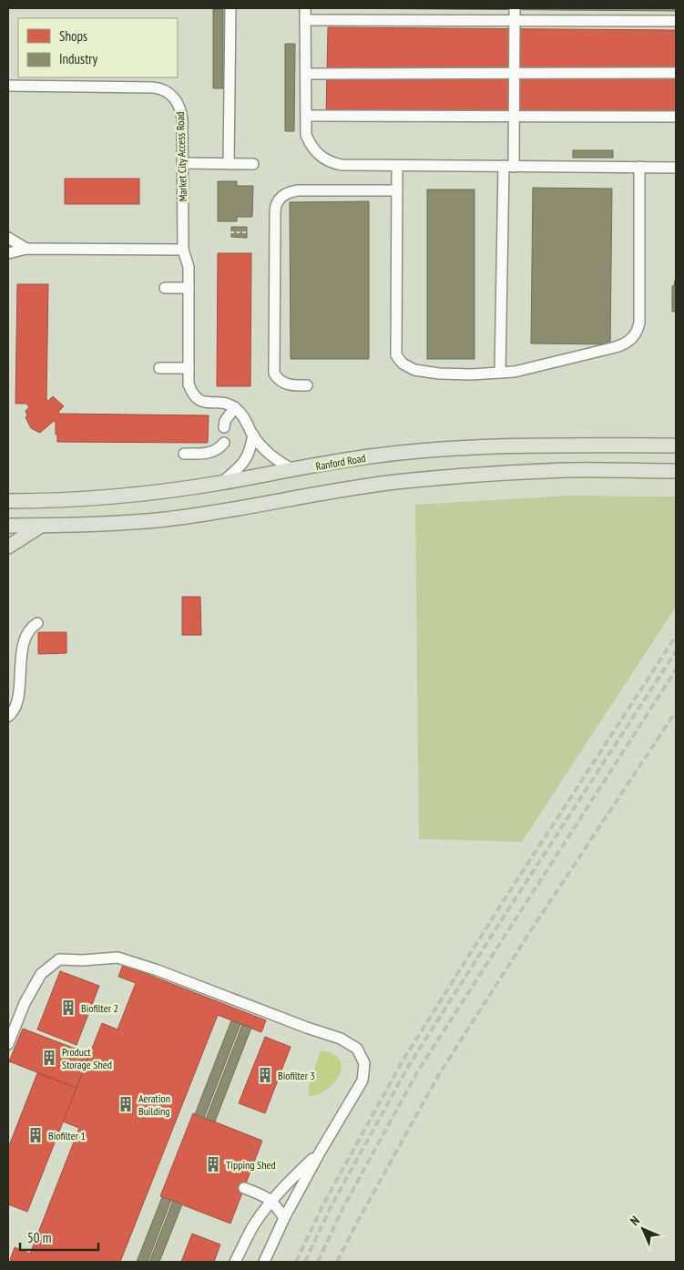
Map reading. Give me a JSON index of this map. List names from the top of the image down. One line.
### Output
{"streets":{"main road":["Ranford Road"],"street":["Market City Access Road"]},"places":{"building":["Biofilter 2","Product Storage Shed","Biofilter 3","Aeration Building","Biofilter 1","Tipping Shed"]},"legend":["Shops","Industry"],"scale_bar":"50 m","north":"top left"}
